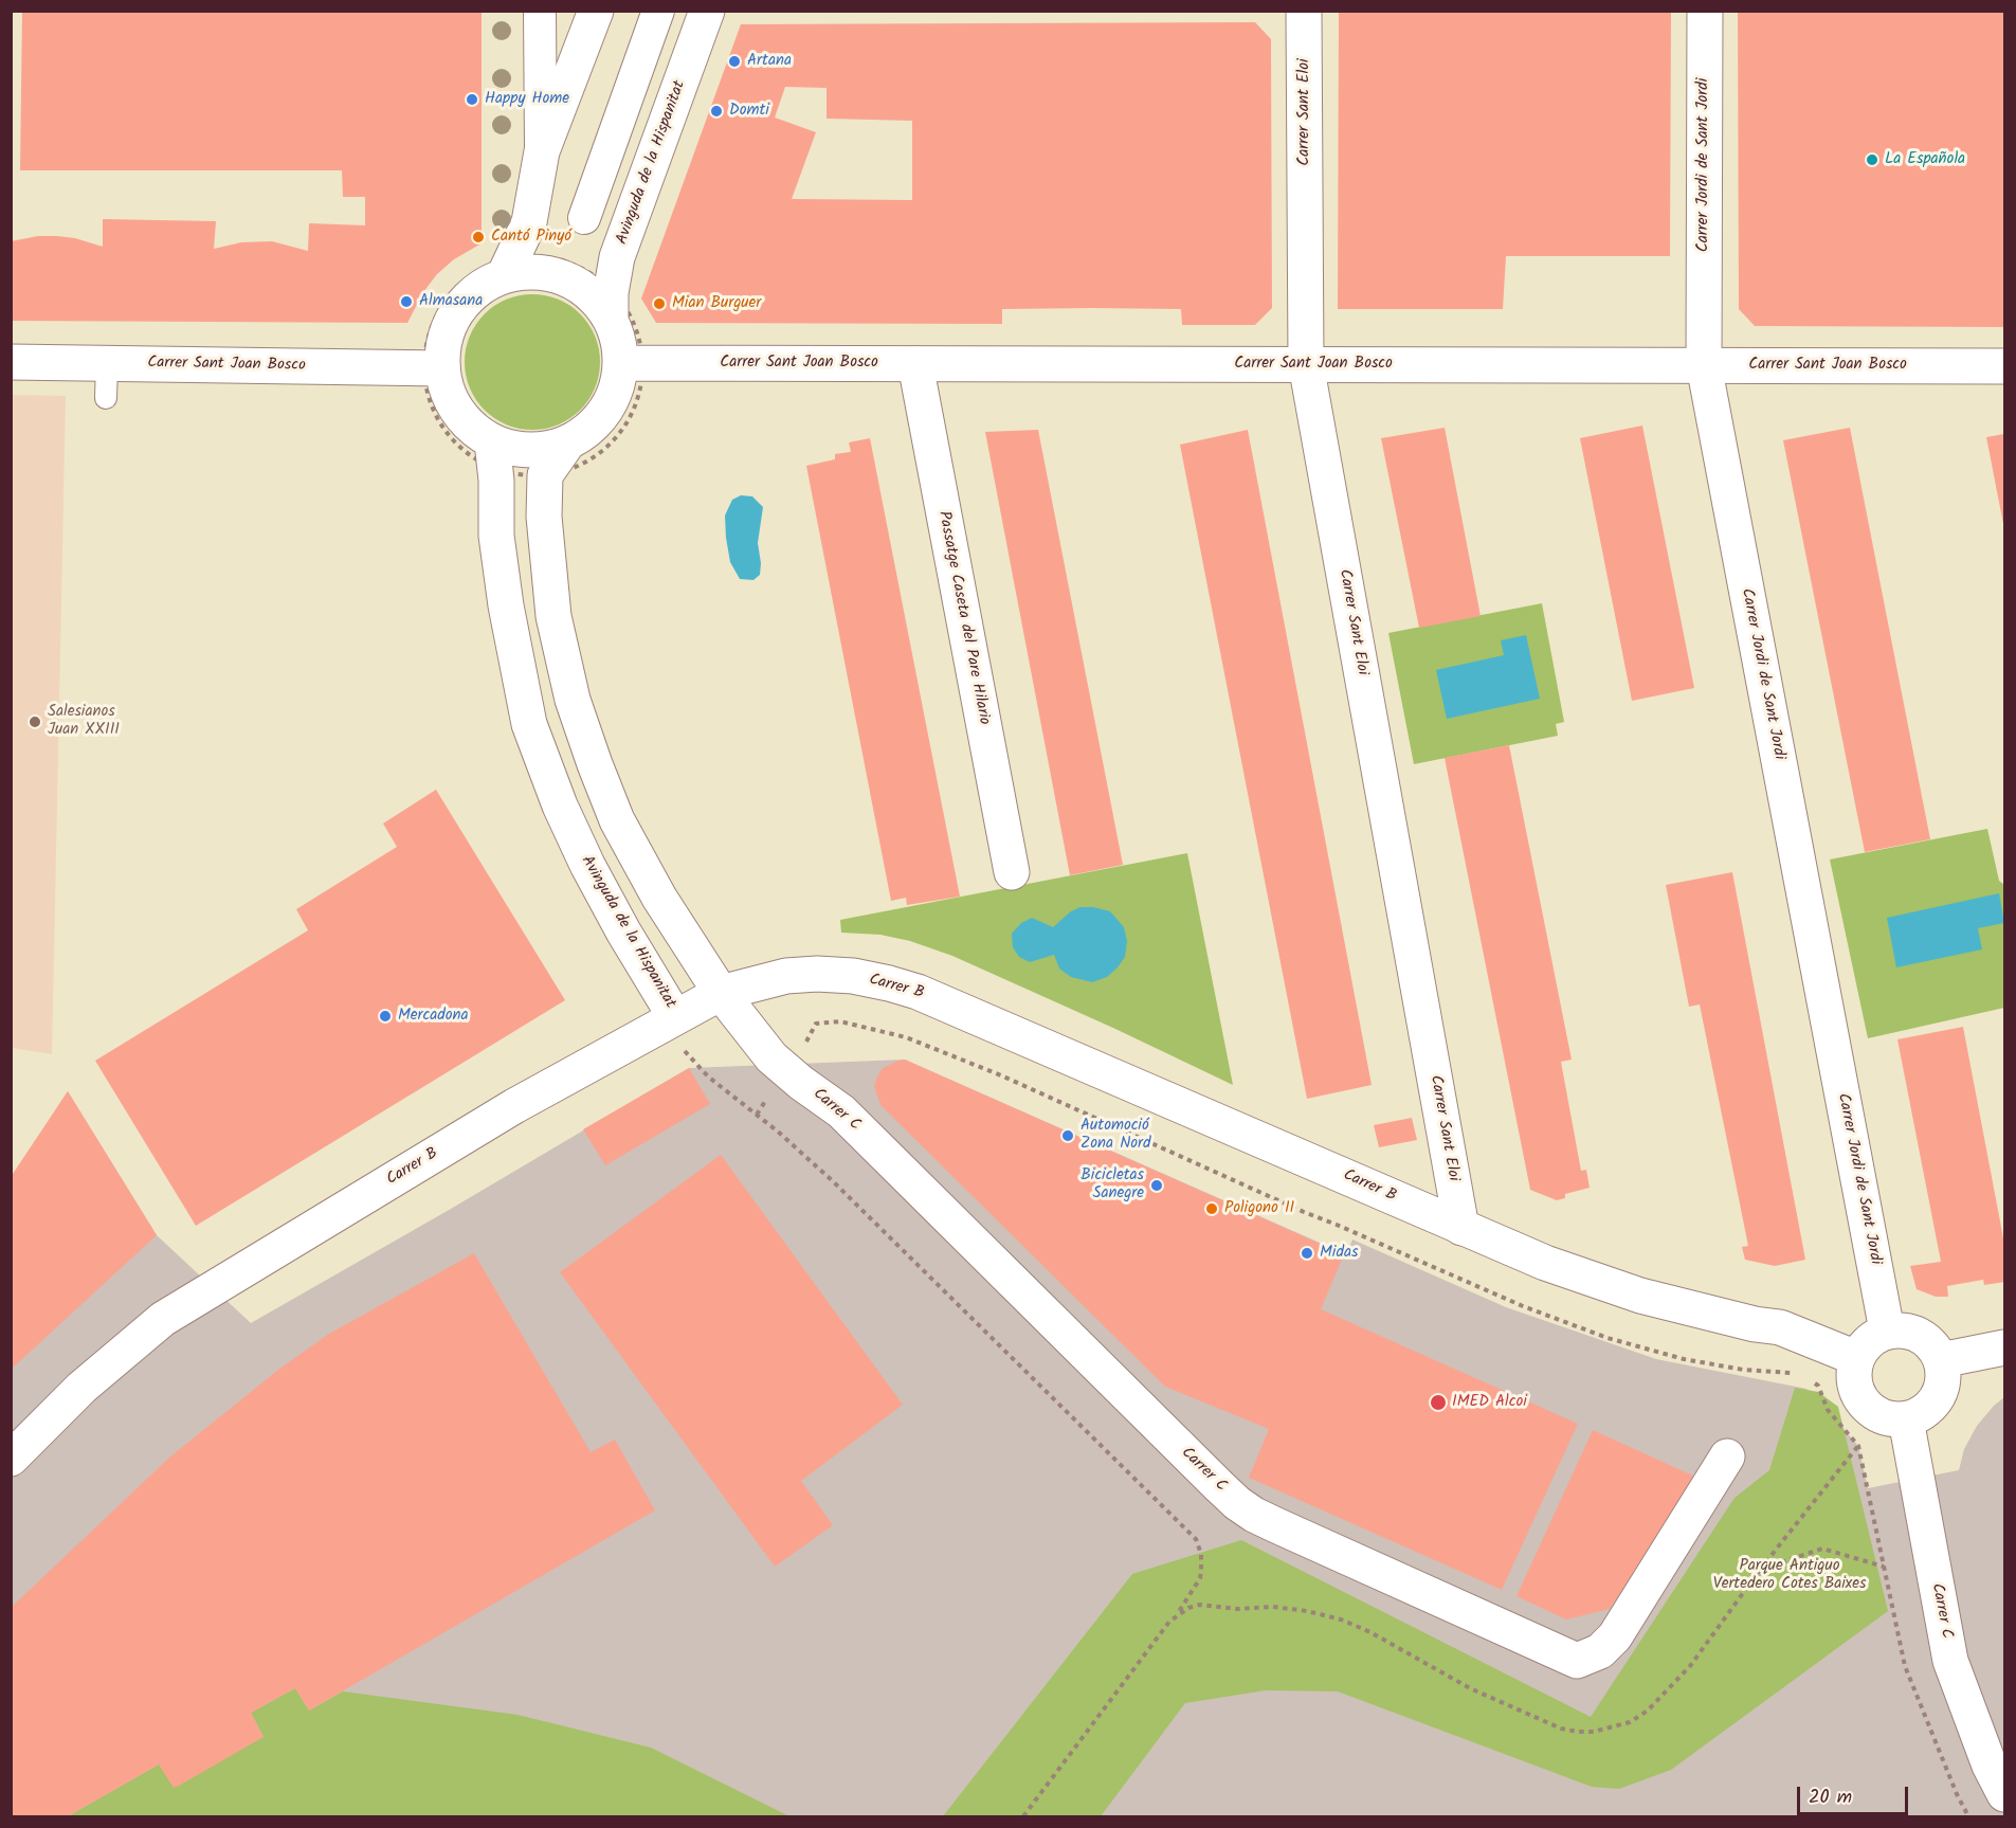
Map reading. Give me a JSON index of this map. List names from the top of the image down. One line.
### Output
{"streets":{"street":["Carrer Sant Eloi","Avinguda de la Hispanitat","Carrer Jordi de Sant Jordi","Carrer Sant Joan Bosco","Passatge Caseta del Pare Hilario","Carrer B","Carrer C"]},"crossings":[["Carrer Sant Eloi","Carrer Sant Joan Bosco"],["Carrer Sant Eloi","Carrer B"],["Avinguda de la Hispanitat","Carrer Sant Joan Bosco"],["Avinguda de la Hispanitat","Carrer B"],["Carrer Jordi de Sant Jordi","Carrer Sant Joan Bosco"],["Carrer Jordi de Sant Jordi","Carrer B"],["Carrer Jordi de Sant Jordi","Carrer C"],["Carrer Sant Joan Bosco","Passatge Caseta del Pare Hilario"],["Carrer B","Carrer C"]],"parks":["Parque Antiguo Vertedero Cotes Baixes"],"places":["Artana","Happy Home","Domti","La Española","Cantó Pinyó","Almasana","Mian Burguer","Salesianos Juan XXIII","Mercadona","Automoció Zona Nord","Bicicletas Sanegre","Poligono II","Midas","IMED Alcoi"],"scale_bar":"20 m"}
